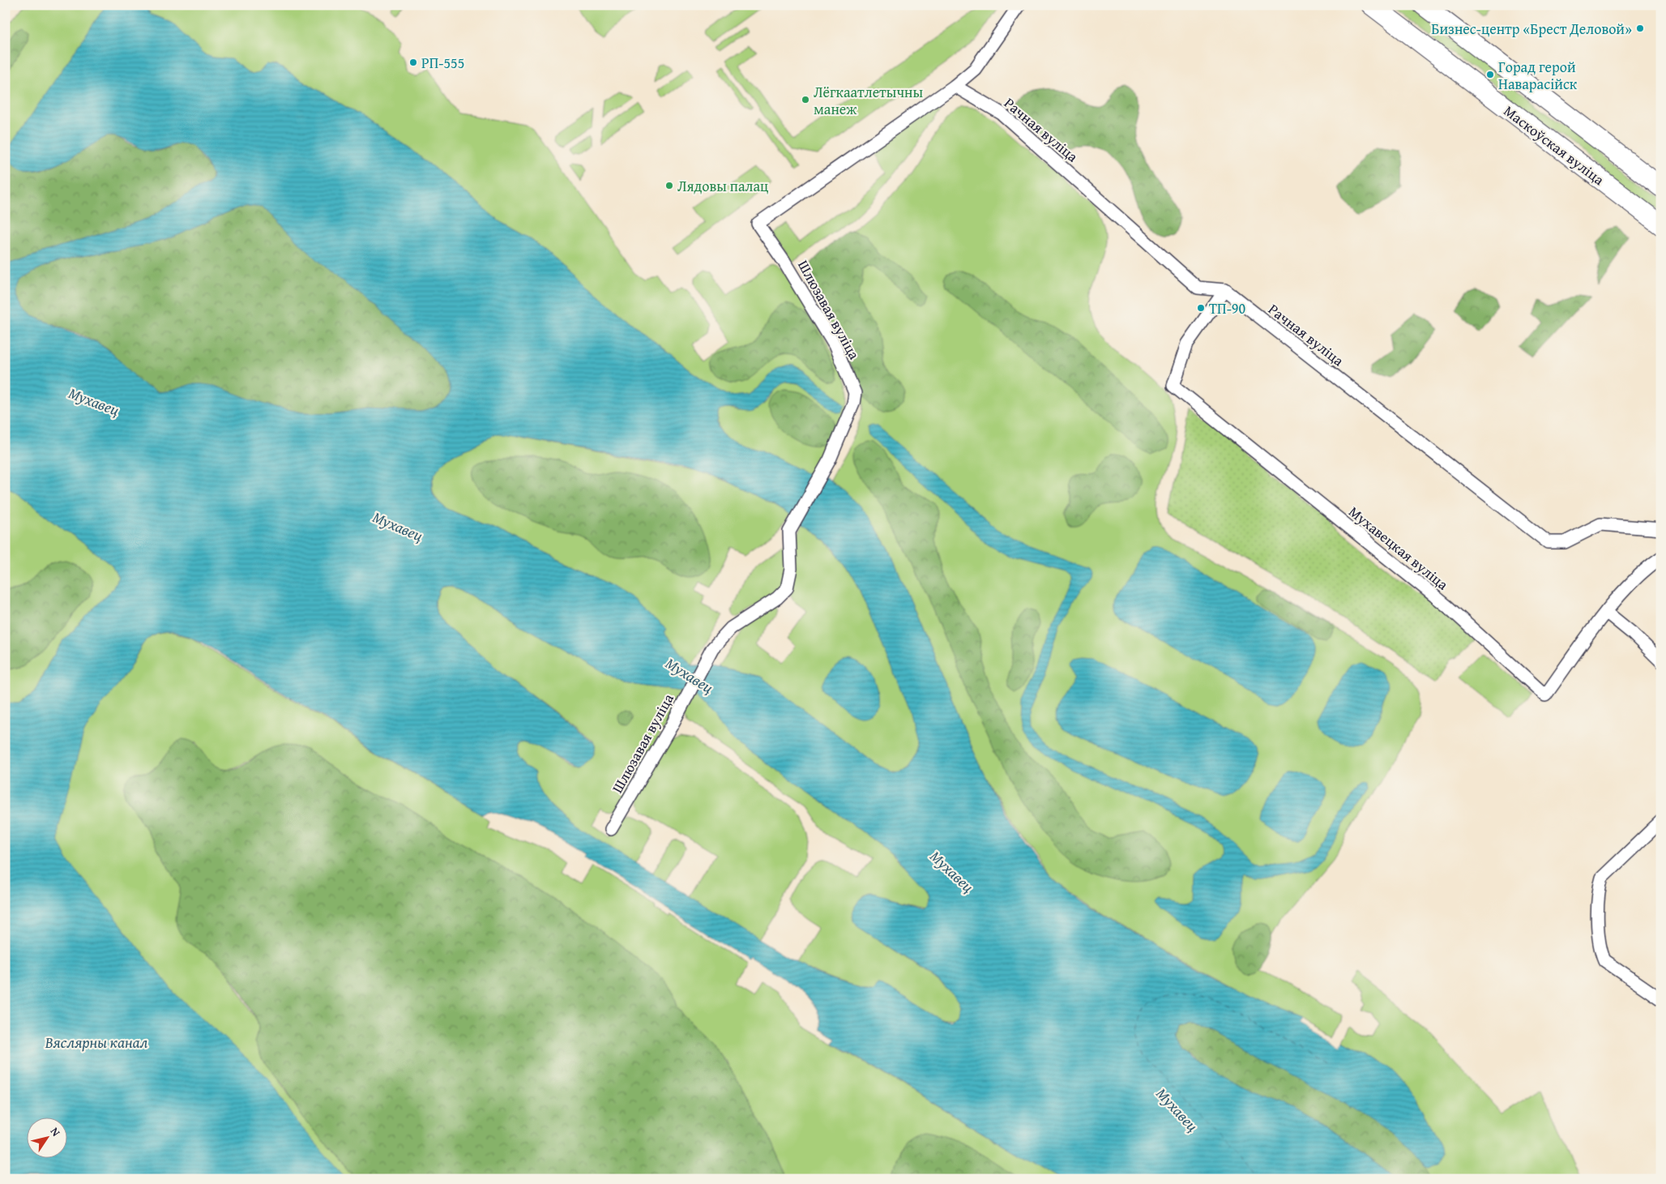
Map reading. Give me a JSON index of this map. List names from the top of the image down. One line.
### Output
{"streets":{"main road":["Маскоўская вуліца"],"street":["Рачная вуліца","Шлюзавая вуліца","Мухавецкая вуліца"]},"crossings":[["Рачная вуліца","Шлюзавая вуліца"],["Рачная вуліца","Мухавецкая вуліца"]],"water":["Мухавец","Вяслярны канал"],"places":["Бизнес-центр «Брест Деловой»","РП-555","Горад герой Наварасійск","Лёгкаатлетычны манеж","Лядовы палац","ТП-90"],"north":"top right"}
